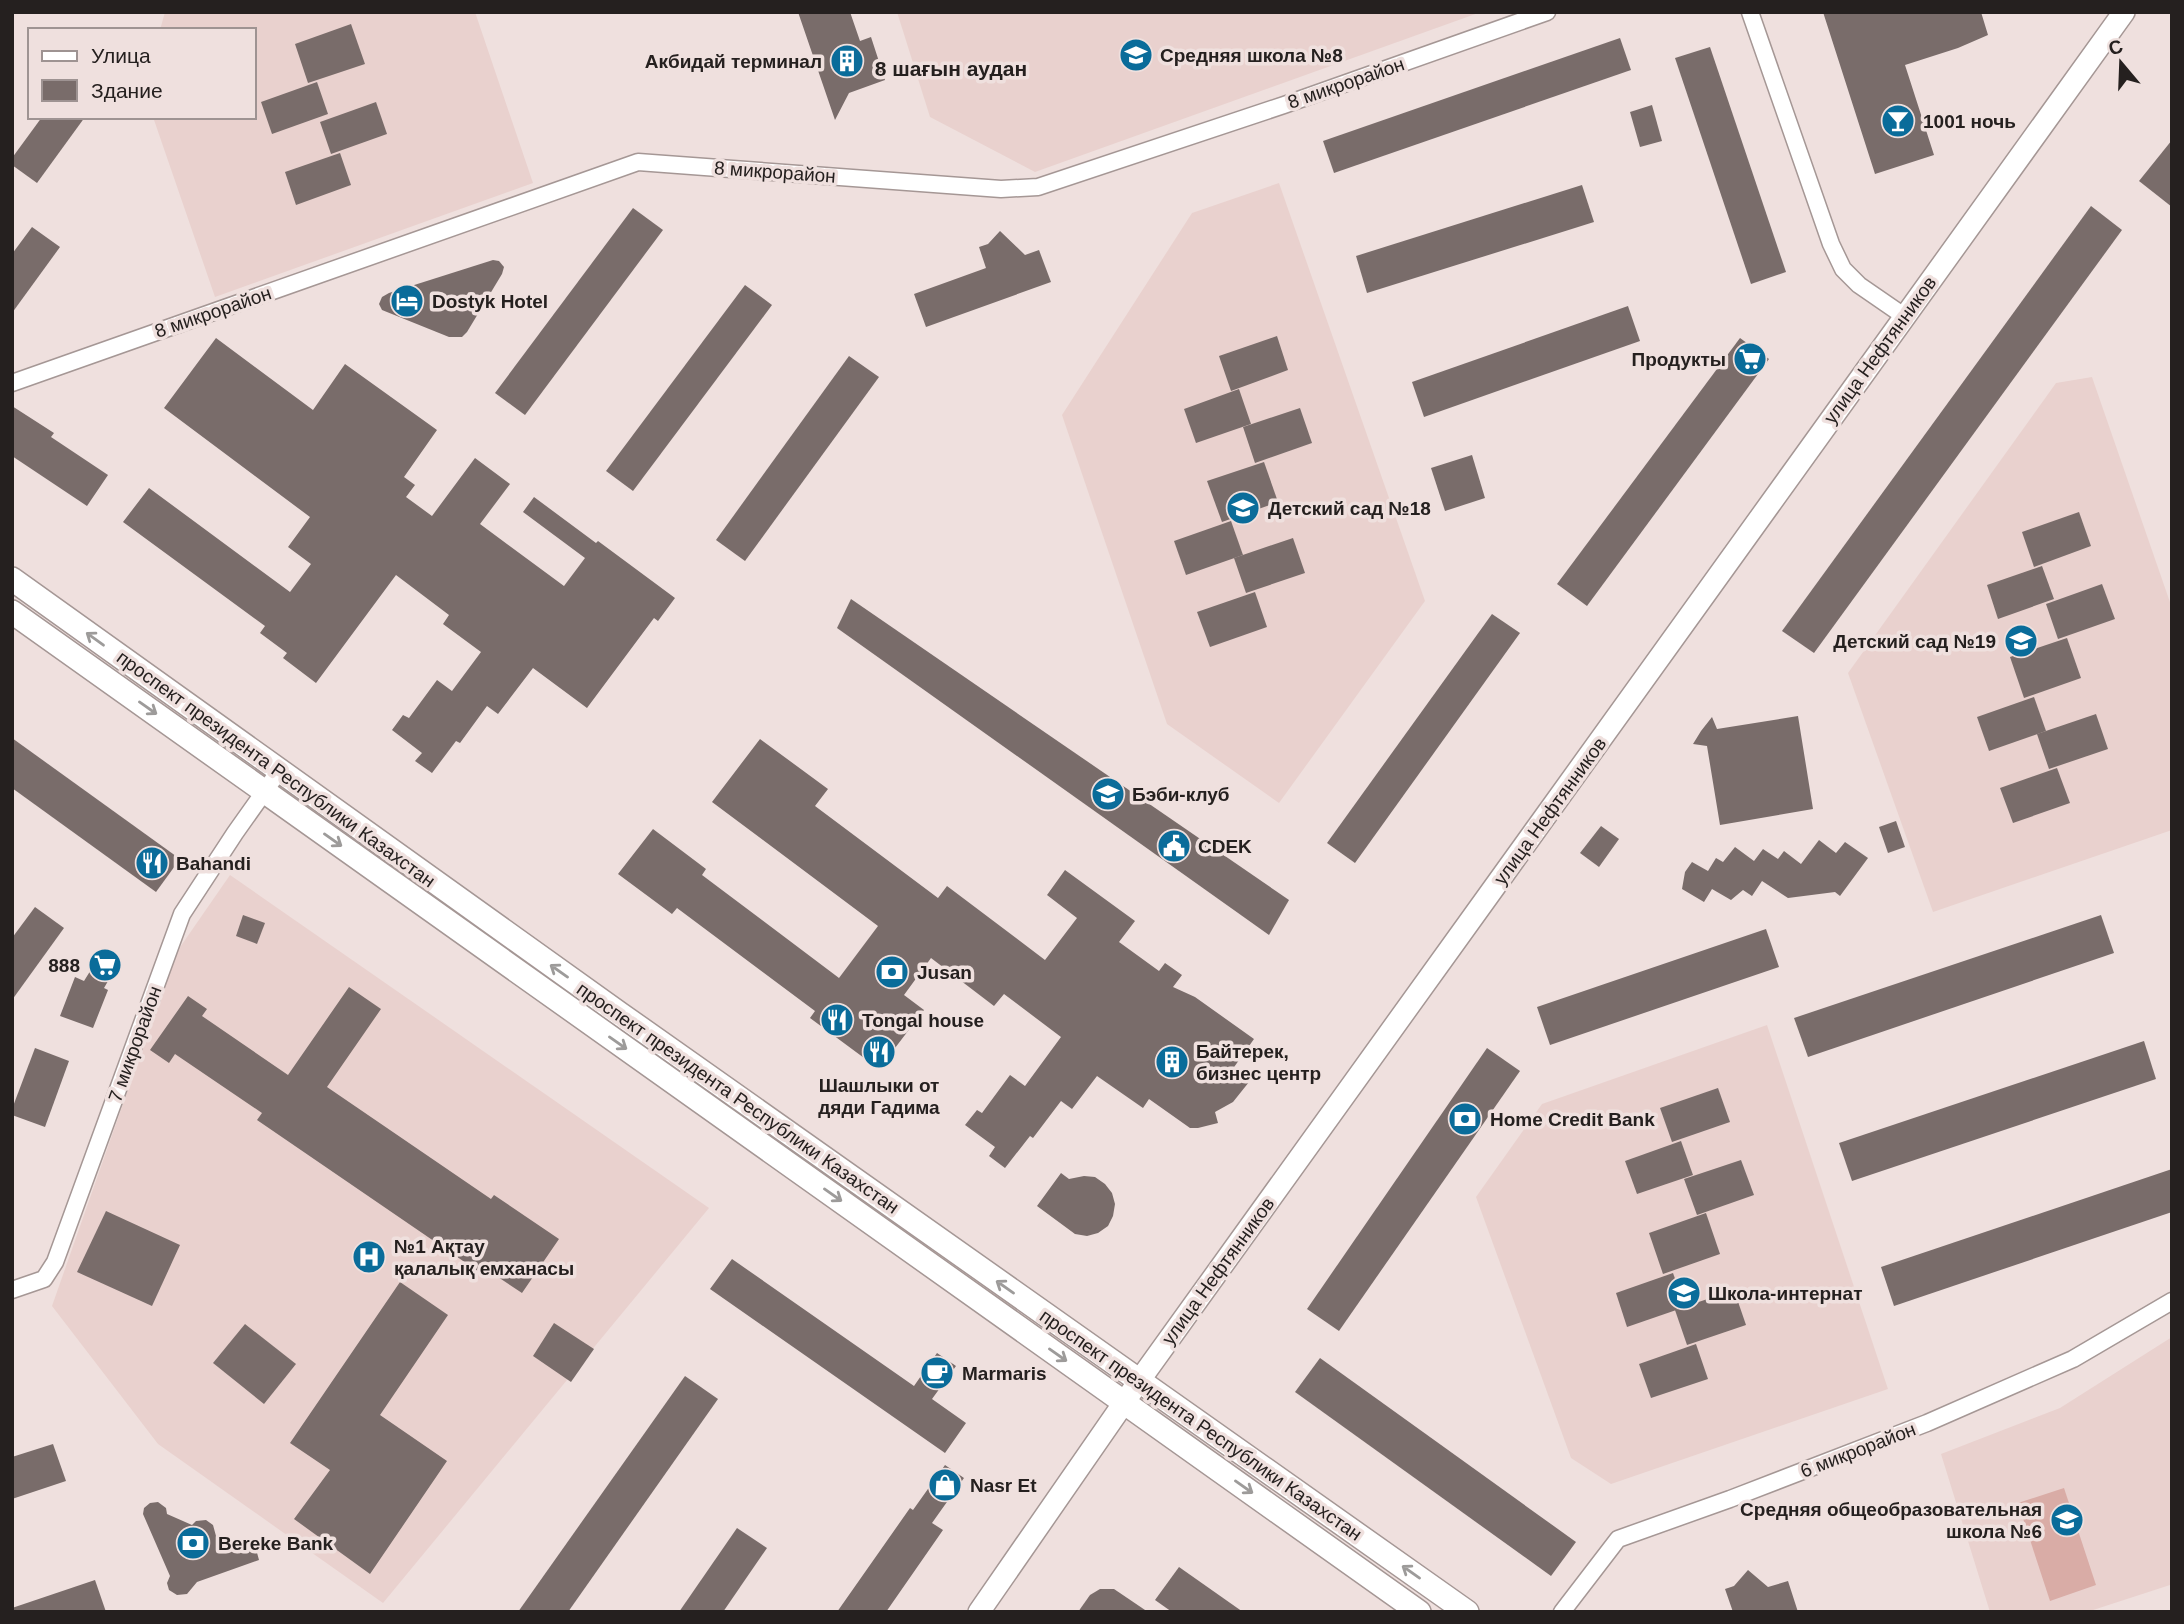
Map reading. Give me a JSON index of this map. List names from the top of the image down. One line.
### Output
{"streets":{"main road":["проспект президента Республики Казахстан"],"street":["8 микрорайон","улица Нефтянников","7 микрорайон","6 микрорайон"]},"crossings":[["улица Нефтянников","проспект президента Республики Казахстан"],["проспект президента Республики Казахстан","7 микрорайон"]],"districts":["8 шағын аудан"],"places":{"school or university":["Средняя школа №8","Детский сад №18","Детский сад №19","Бэби-клуб","Школа-интернат","Средняя общеобразовательная школа №6"],"building":["Акбидай терминал","Байтерек, бизнес центр"],"bar":["1001 ночь"],"hotel":["Dostyk Hotel"],"supermarket":["Продукты","888"],"public building":["CDEK"],"restaurant":["Bahandi","Tongal house","Шашлыки от дяди Гадима"],"bank":["Jusan","Home Credit Bank","Bereke Bank"],"hospital":["№1 Ақтау қалалық емханасы"],"cafe":["Marmaris"],"shop":["Nasr Et"]},"legend":["Улица","Здание"],"north":"top"}
